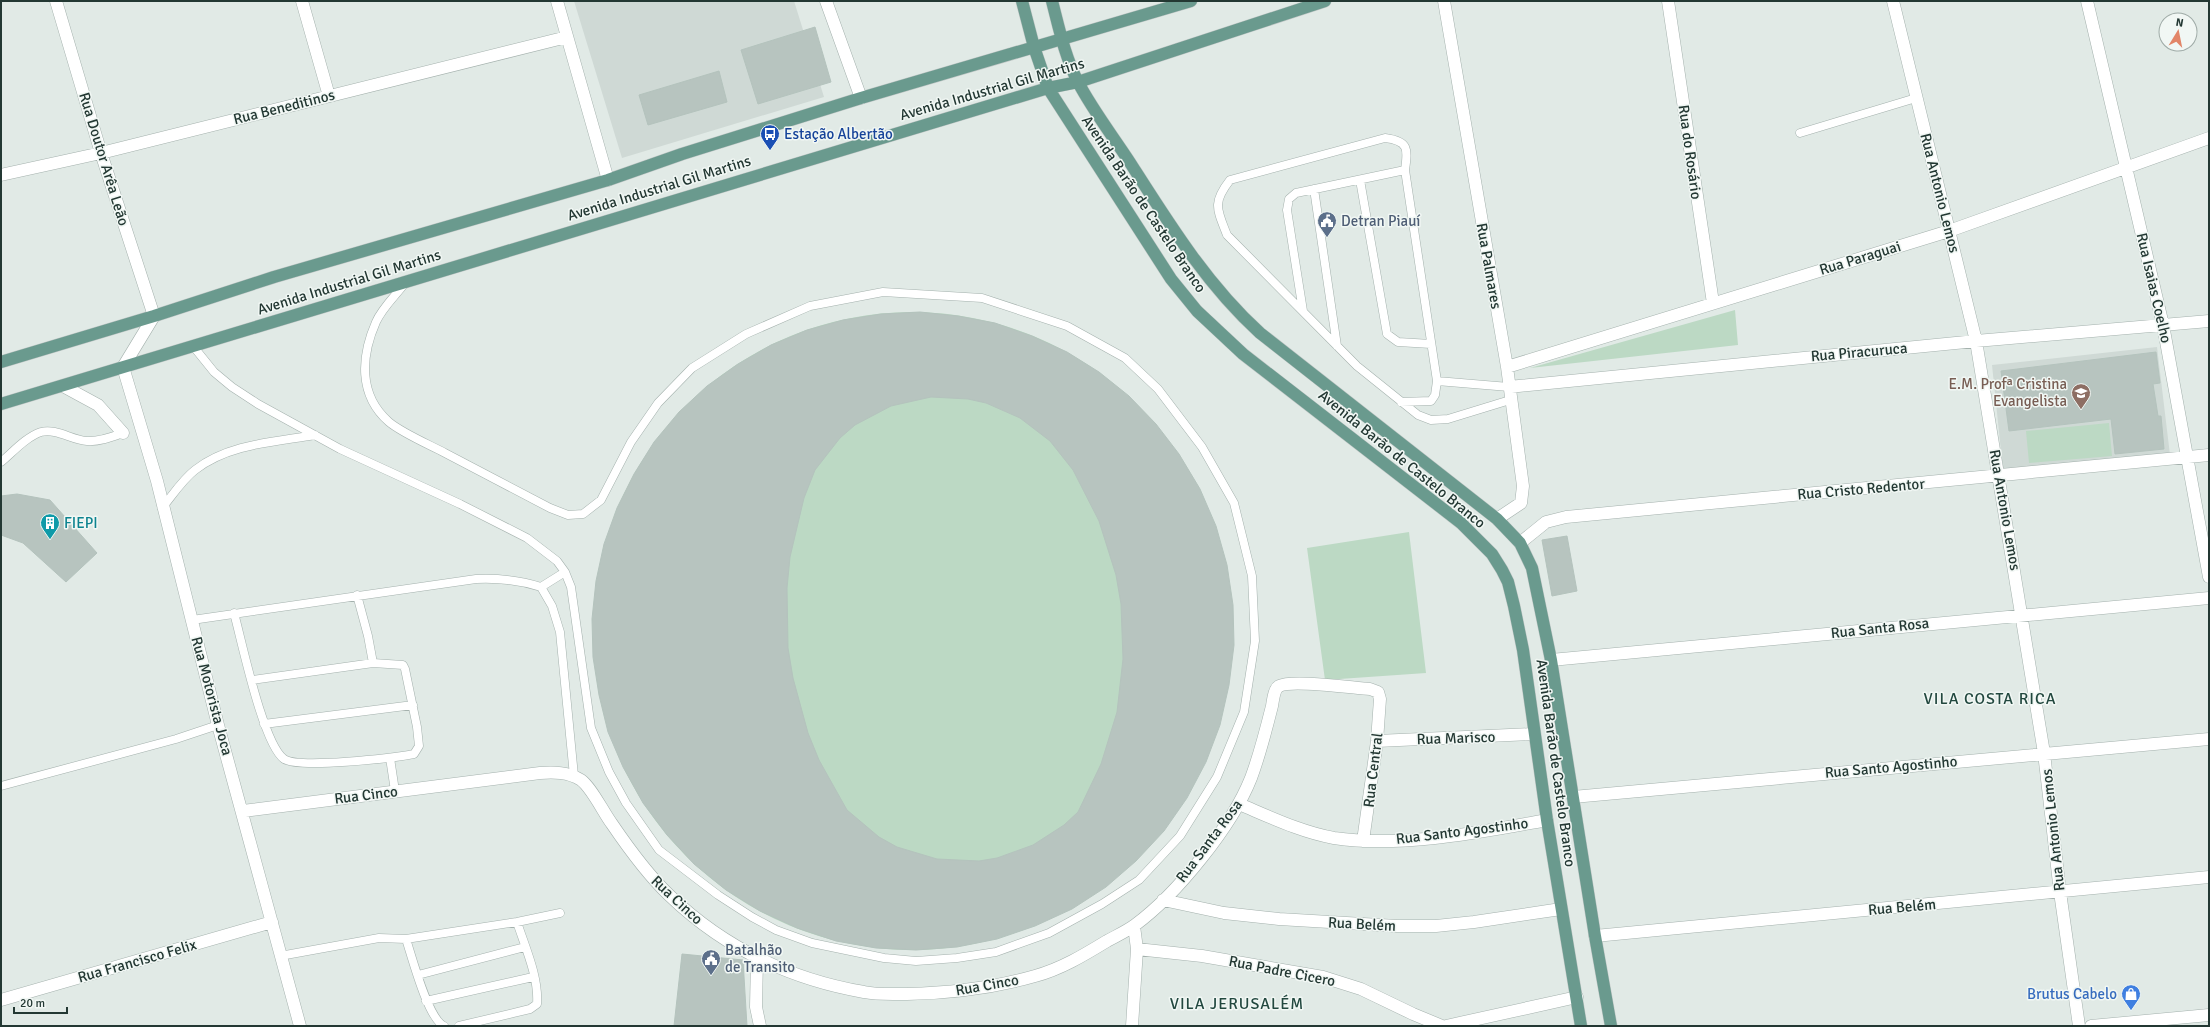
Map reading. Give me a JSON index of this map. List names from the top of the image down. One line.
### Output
{"streets":{"main road":["Avenida Industrial Gil Martins","Avenida Barão de Castelo Branco"],"street":["Rua Beneditinos","Rua do Rosário","Rua Doutor Arêa Leão","Rua Antonio Lemos","Rua Paraguai","Rua Palmares","Rua Isaias Coelho","Rua Piracuruca","Rua Cristo Redentor","Rua Santa Rosa","Rua Motorista Joca","Rua Marisco","Rua Santo Agostinho","Rua Central","Rua Cinco","Rua Belém","Rua Francisco Felix","Rua Padre Cicero"]},"crossings":[["Avenida Industrial Gil Martins","Rua Doutor Arêa Leão"],["Avenida Industrial Gil Martins","Avenida Barão de Castelo Branco"],["Avenida Industrial Gil Martins","Rua Motorista Joca"],["Rua Beneditinos","Rua Doutor Arêa Leão"],["Rua do Rosário","Rua Paraguai"],["Rua Antonio Lemos","Rua Paraguai"],["Rua Antonio Lemos","Rua Piracuruca"],["Rua Antonio Lemos","Rua Cristo Redentor"],["Rua Antonio Lemos","Rua Santa Rosa"],["Rua Antonio Lemos","Rua Santo Agostinho"],["Rua Antonio Lemos","Rua Belém"],["Avenida Barão de Castelo Branco","Rua Palmares"],["Avenida Barão de Castelo Branco","Rua Cristo Redentor"],["Avenida Barão de Castelo Branco","Rua Santa Rosa"],["Avenida Barão de Castelo Branco","Rua Marisco"],["Avenida Barão de Castelo Branco","Rua Santo Agostinho"],["Avenida Barão de Castelo Branco","Rua Belém"],["Rua Paraguai","Rua Palmares"],["Rua Paraguai","Rua Isaias Coelho"],["Rua Palmares","Rua Piracuruca"],["Rua Isaias Coelho","Rua Piracuruca"],["Rua Isaias Coelho","Rua Cristo Redentor"],["Rua Santa Rosa","Rua Santo Agostinho"],["Rua Santa Rosa","Rua Central"],["Rua Santa Rosa","Rua Cinco"],["Rua Santa Rosa","Rua Belém"],["Rua Motorista Joca","Rua Cinco"],["Rua Motorista Joca","Rua Francisco Felix"],["Rua Marisco","Rua Central"],["Rua Santo Agostinho","Rua Central"]],"districts":["VILA COSTA RICA","VILA JERUSALÉM"],"places":{"bus stop":["Estação Albertão"],"public building":["Detran Piauí","Batalhão de Transito"],"school or university":["E.M. Profª Cristina Evangelista"],"building":["FIEPI"],"shop":["Brutus Cabelo"]},"scale_bar":"20 m","north":"top"}
